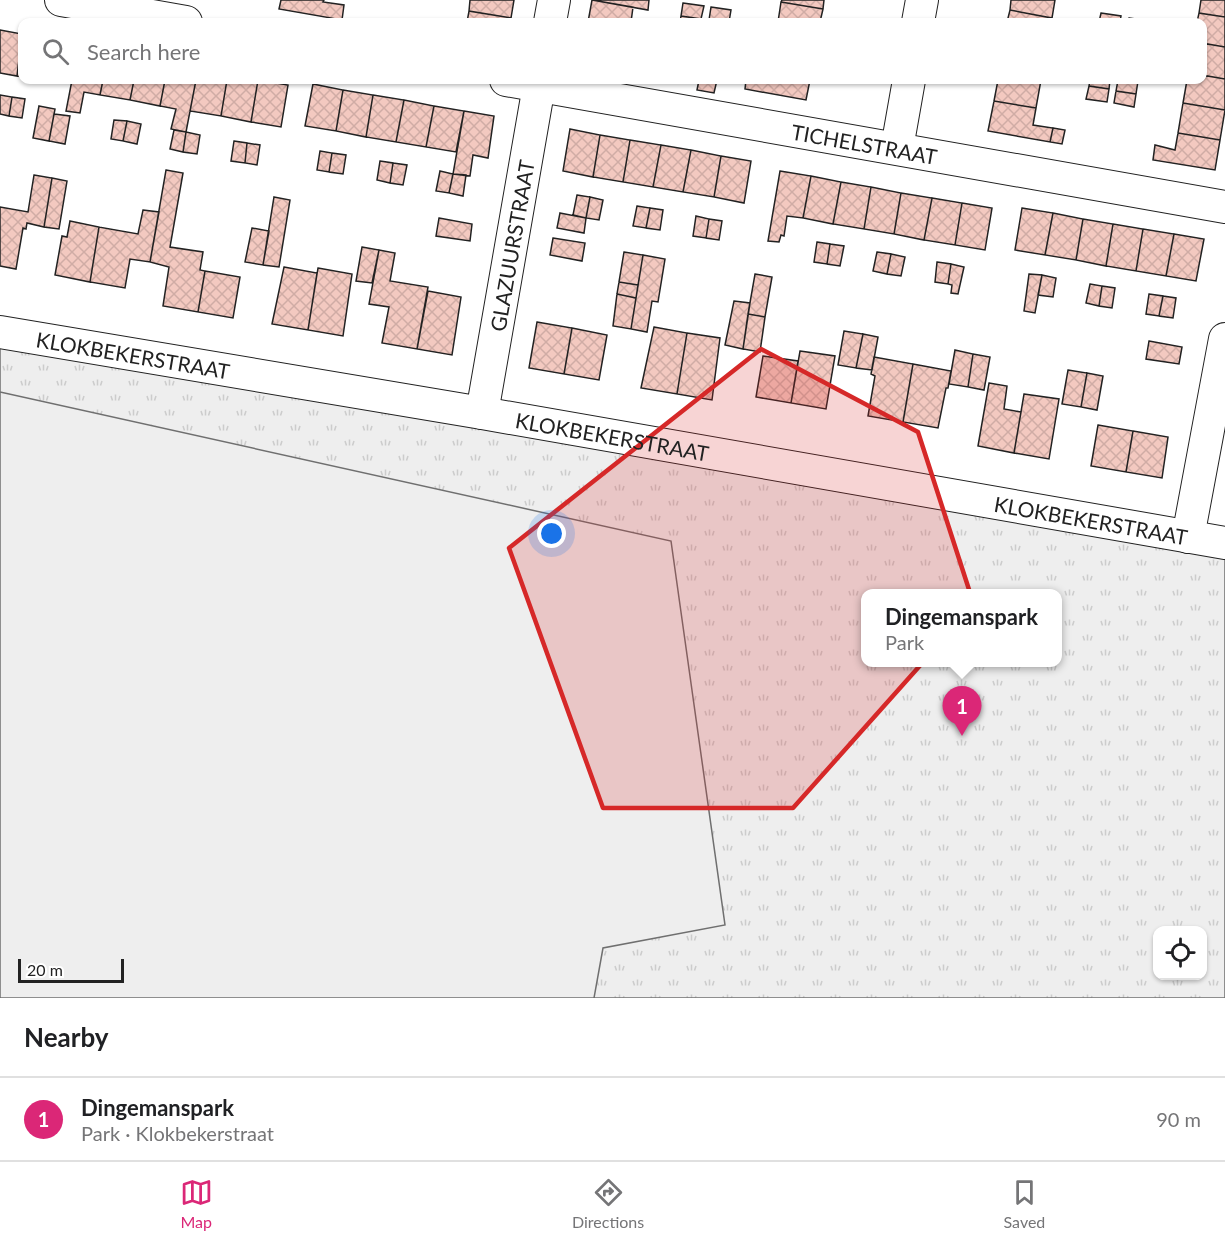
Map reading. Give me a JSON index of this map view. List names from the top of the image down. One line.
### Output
{"streets":{"street":["TICHELSTRAAT","GLAZUURSTRAAT","KLOKBEKERSTRAAT"]},"crossings":[["GLAZUURSTRAAT","KLOKBEKERSTRAAT"]],"scale_bar":"20 m","page":{"search":"Search here","popup":["Dingemanspark","Park"],"pins":"1","scale":"20 m","heading":"Nearby","list":[{"mark":"1","name":"Dingemanspark","note":"Park · Klokbekerstraat","value":"90 m"}],"nav":["Map","Directions","Saved"]}}
